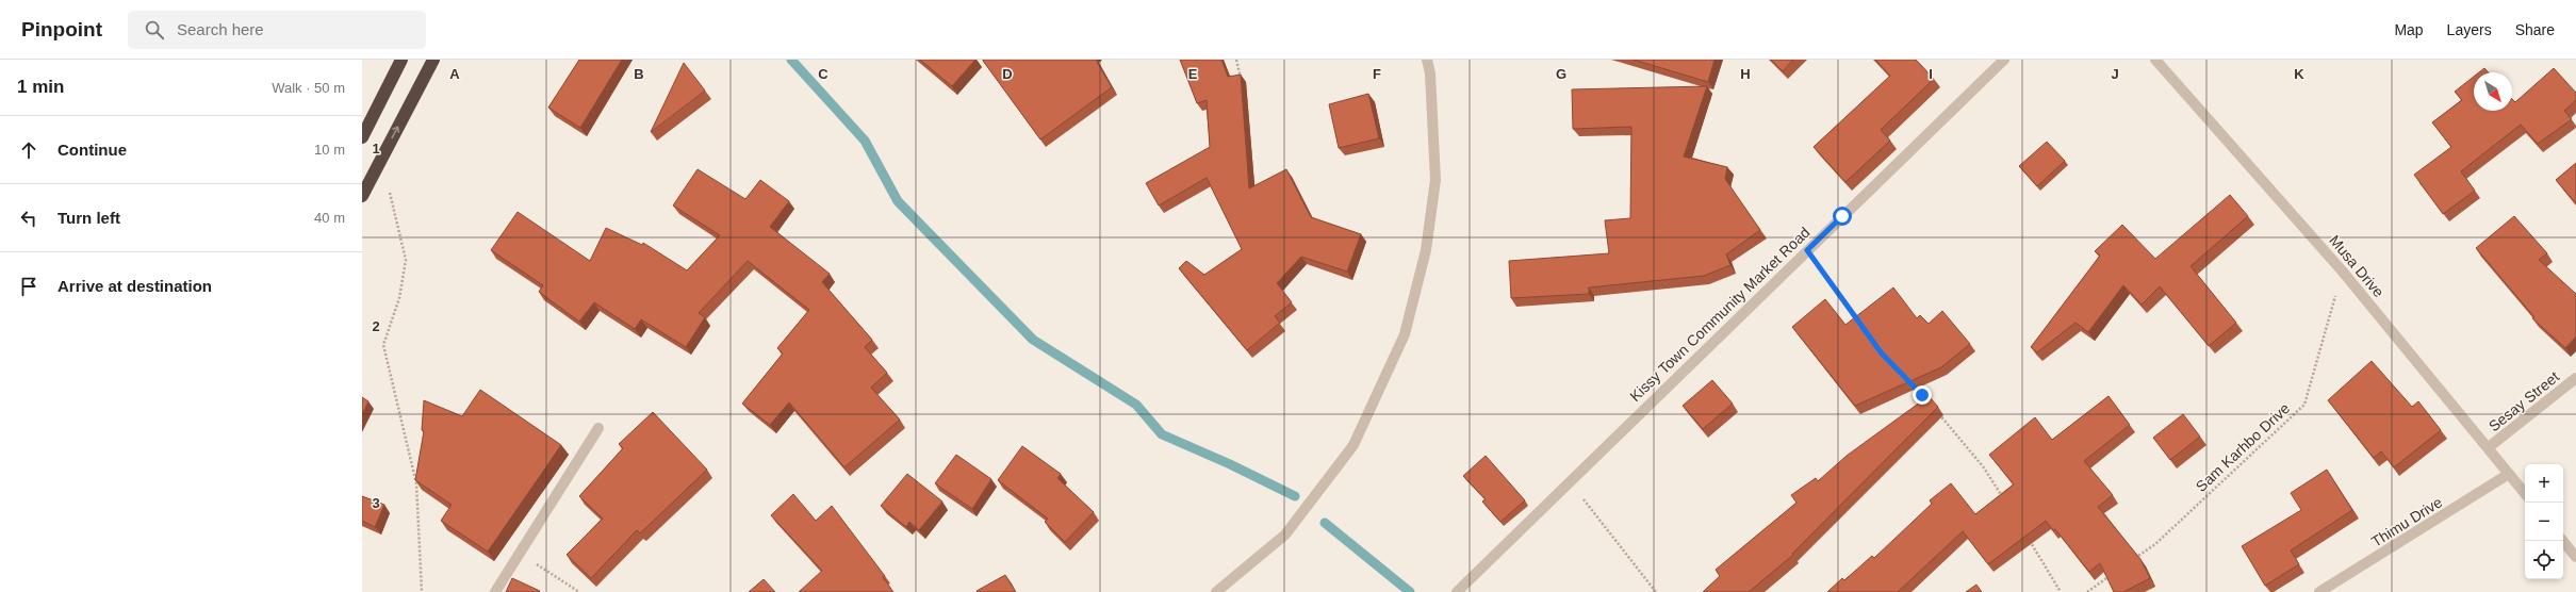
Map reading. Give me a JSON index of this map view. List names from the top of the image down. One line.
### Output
{"streets":{"street":["Musa Drive","Kissy Town Community Market Road","Sesay Street","Thimu Drive"],"path":["Sam Karhbo Drive"]},"crossings":[["Musa Drive","Sesay Street"],["Musa Drive","Sam Karhbo Drive"],["Musa Drive","Thimu Drive"]],"north":"bottom right","page":{"header":"Pinpoint","search":"Search here","nav":["Map","Layers","Share"],"heading":["1 min","Walk · 50 m"],"list":[["Continue","10 m"],["Turn left","40 m"],"Arrive at destination"],"map_buttons":["+","−"]},"grid":{"columns":["A","B","C","D","E","F","G","H","I","J","K"],"rows":["1","2","3"]}}
